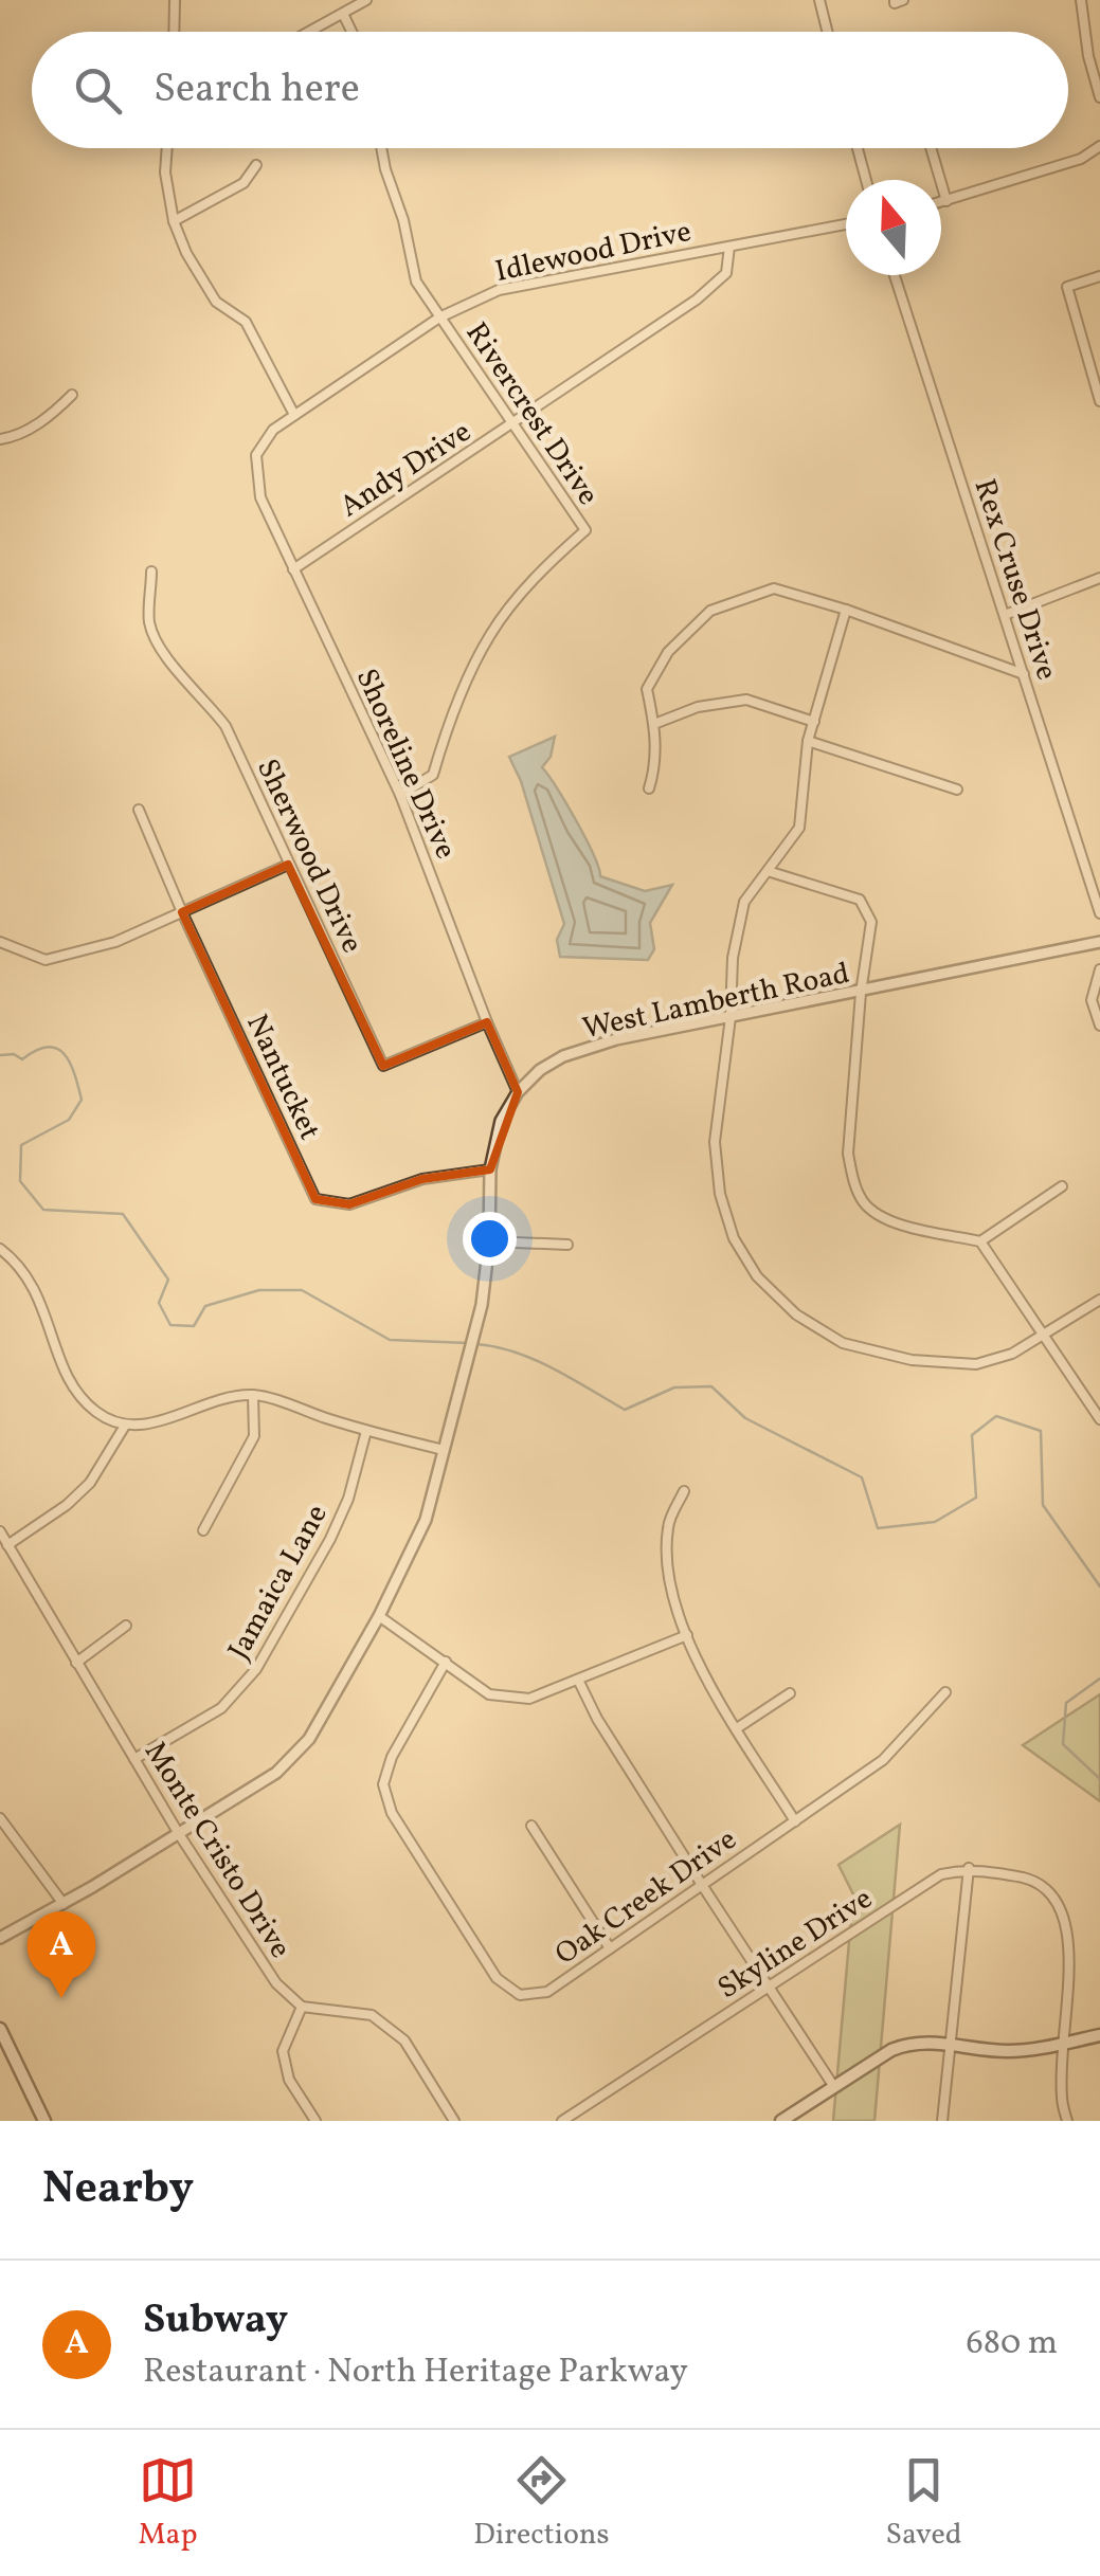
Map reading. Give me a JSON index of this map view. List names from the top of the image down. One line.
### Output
{"streets":{"street":["Idlewood Drive","Rivercrest Drive","Andy Drive","Rex Cruse Drive","Shoreline Drive","Sherwood Drive","West Lamberth Road","Nantucket","Jamaica Lane","Monte Cristo Drive","Oak Creek Drive","Skyline Drive"]},"crossings":[["Idlewood Drive","Rivercrest Drive"],["Idlewood Drive","Andy Drive"],["Idlewood Drive","Shoreline Drive"],["Rivercrest Drive","Andy Drive"],["Rivercrest Drive","Shoreline Drive"],["Andy Drive","Shoreline Drive"],["Shoreline Drive","Sherwood Drive"],["Shoreline Drive","West Lamberth Road"],["West Lamberth Road","Nantucket"],["West Lamberth Road","Monte Cristo Drive"],["Jamaica Lane","Monte Cristo Drive"]],"north":"top","page":{"search":"Search here","pins":"A","heading":"Nearby","list":[{"mark":"A","name":"Subway","note":"Restaurant · North Heritage Parkway","value":"680 m"}],"nav":["Map","Directions","Saved"]}}
